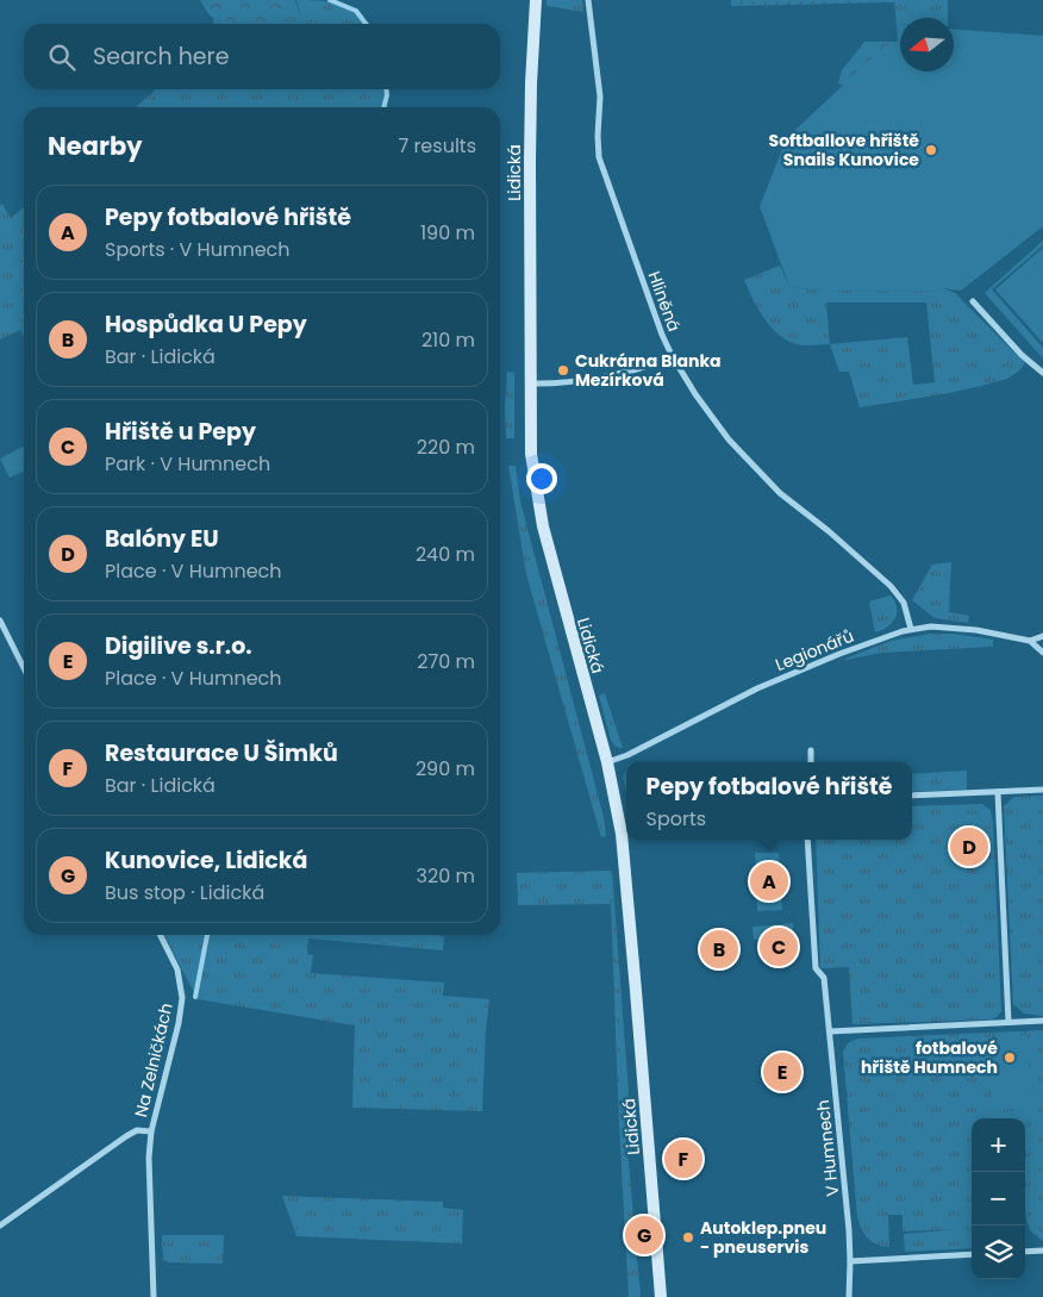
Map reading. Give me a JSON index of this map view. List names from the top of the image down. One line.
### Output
{"streets":{"main road":["Lidická"],"street":["Hliněná","Legionářů","Na Zelničkách","V Humnech"]},"crossings":[["Lidická","Legionářů"],["Hliněná","Legionářů"]],"places":["Softballove hřiště Snails Kunovice","Cukrárna Blanka Mezírková","fotbalové hřiště Humnech","Autoklep.pneu - pneuservis"],"north":"left","page":{"search":"Search here","heading":["Nearby","7 results"],"list":[{"mark":"A","name":"Pepy fotbalové hřiště","note":"Sports · V Humnech","value":"190 m"},{"mark":"B","name":"Hospůdka U Pepy","note":"Bar · Lidická","value":"210 m"},{"mark":"C","name":"Hřiště u Pepy","note":"Park · V Humnech","value":"220 m"},{"mark":"D","name":"Balóny EU","note":"Place · V Humnech","value":"240 m"},{"mark":"E","name":"Digilive s.r.o.","note":"Place · V Humnech","value":"270 m"},{"mark":"F","name":"Restaurace U Šimků","note":"Bar · Lidická","value":"290 m"},{"mark":"G","name":"Kunovice, Lidická","note":"Bus stop · Lidická","value":"320 m"}],"popup":["Pepy fotbalové hřiště","Sports"],"pins":["D","A","C","B","E","F","G"],"map_buttons":["+","−"]}}
